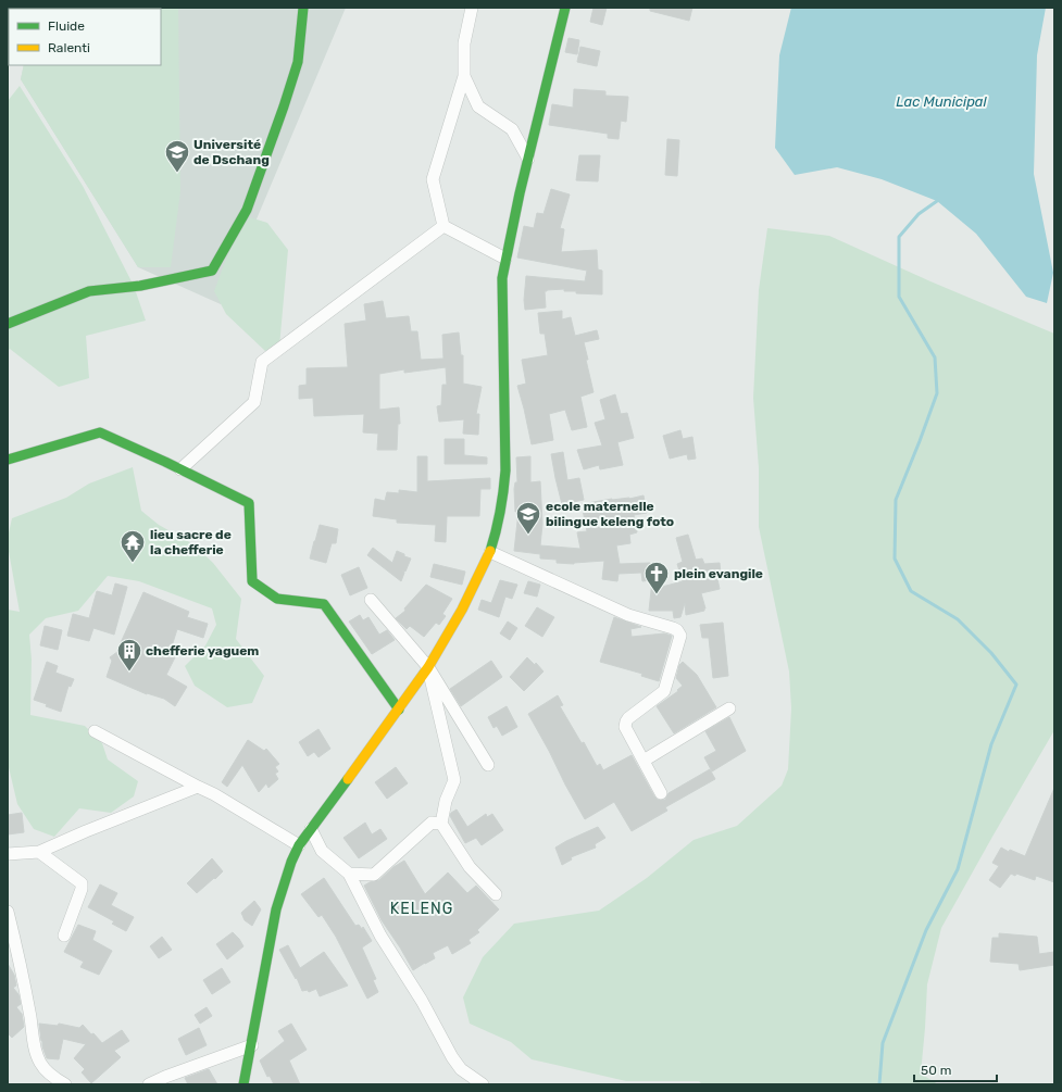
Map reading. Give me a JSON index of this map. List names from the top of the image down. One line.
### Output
{"districts":["KELENG"],"water":["Lac Municipal"],"places":{"school or university":["Université de Dschang","ecole maternelle bilingue keleng foto"],"temple":["lieu sacre de la chefferie"],"church":["plein evangile"],"building":["chefferie yaguem"]},"legend":["Fluide","Ralenti"],"scale_bar":"50 m"}
